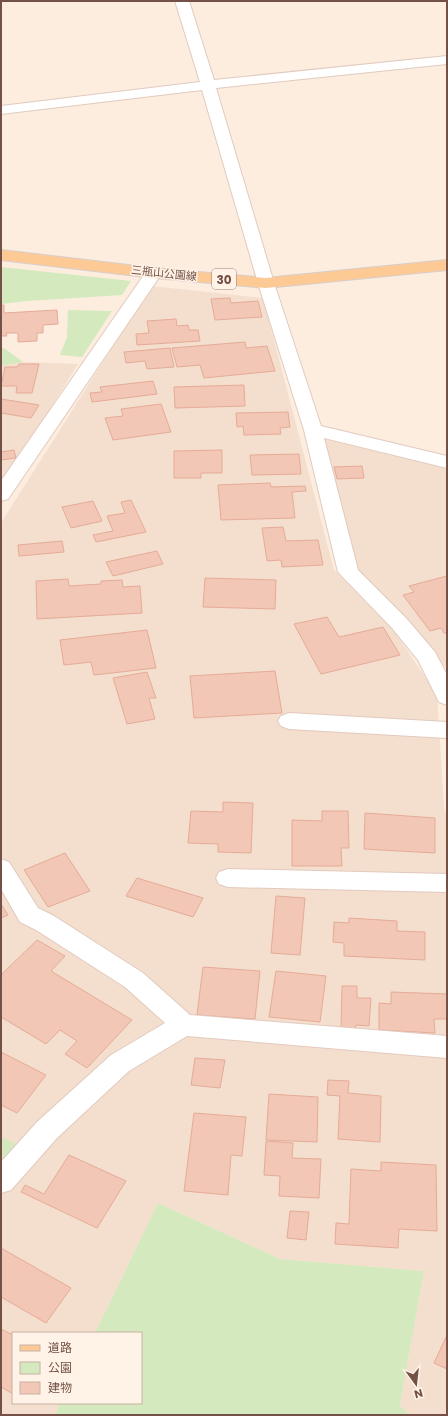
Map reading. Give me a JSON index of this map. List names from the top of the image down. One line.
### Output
{"streets":{"main road":["三瓶山公園線","30"]},"legend":["道路","公園","建物"],"north":"bottom"}
